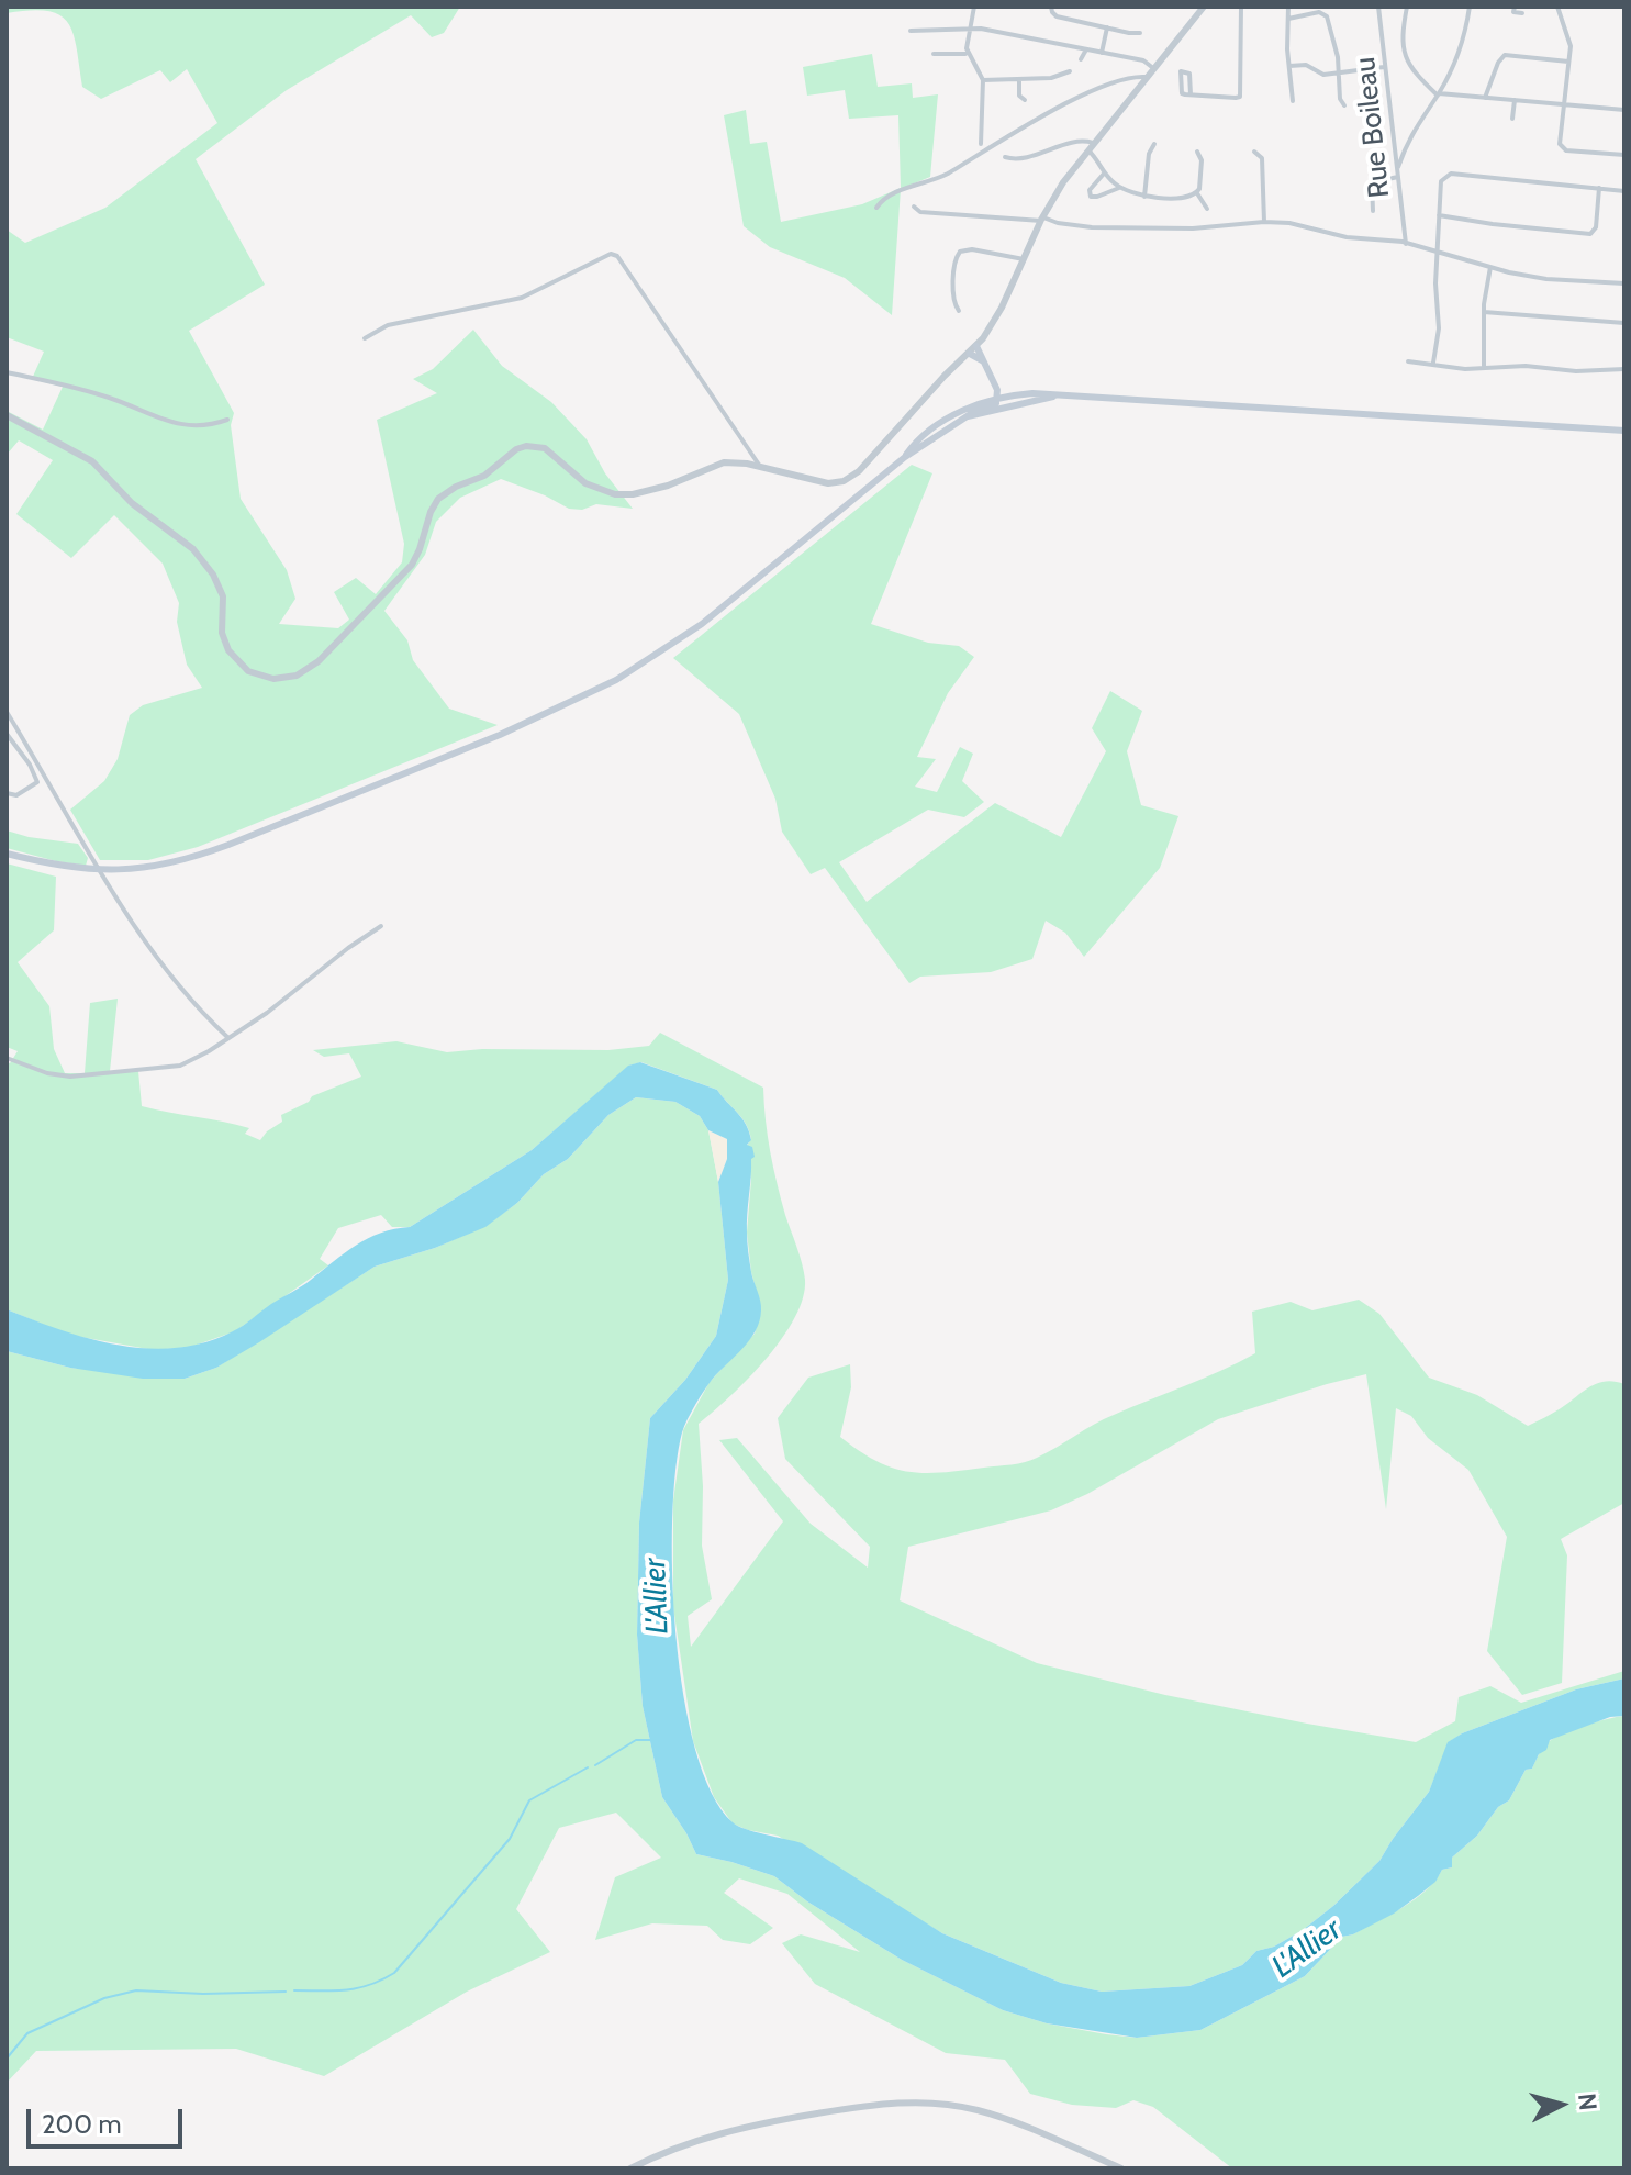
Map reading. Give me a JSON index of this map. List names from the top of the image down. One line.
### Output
{"streets":{"street":["Rue Boileau"]},"water":["L'Allier"],"scale_bar":"200 m","north":"right"}
